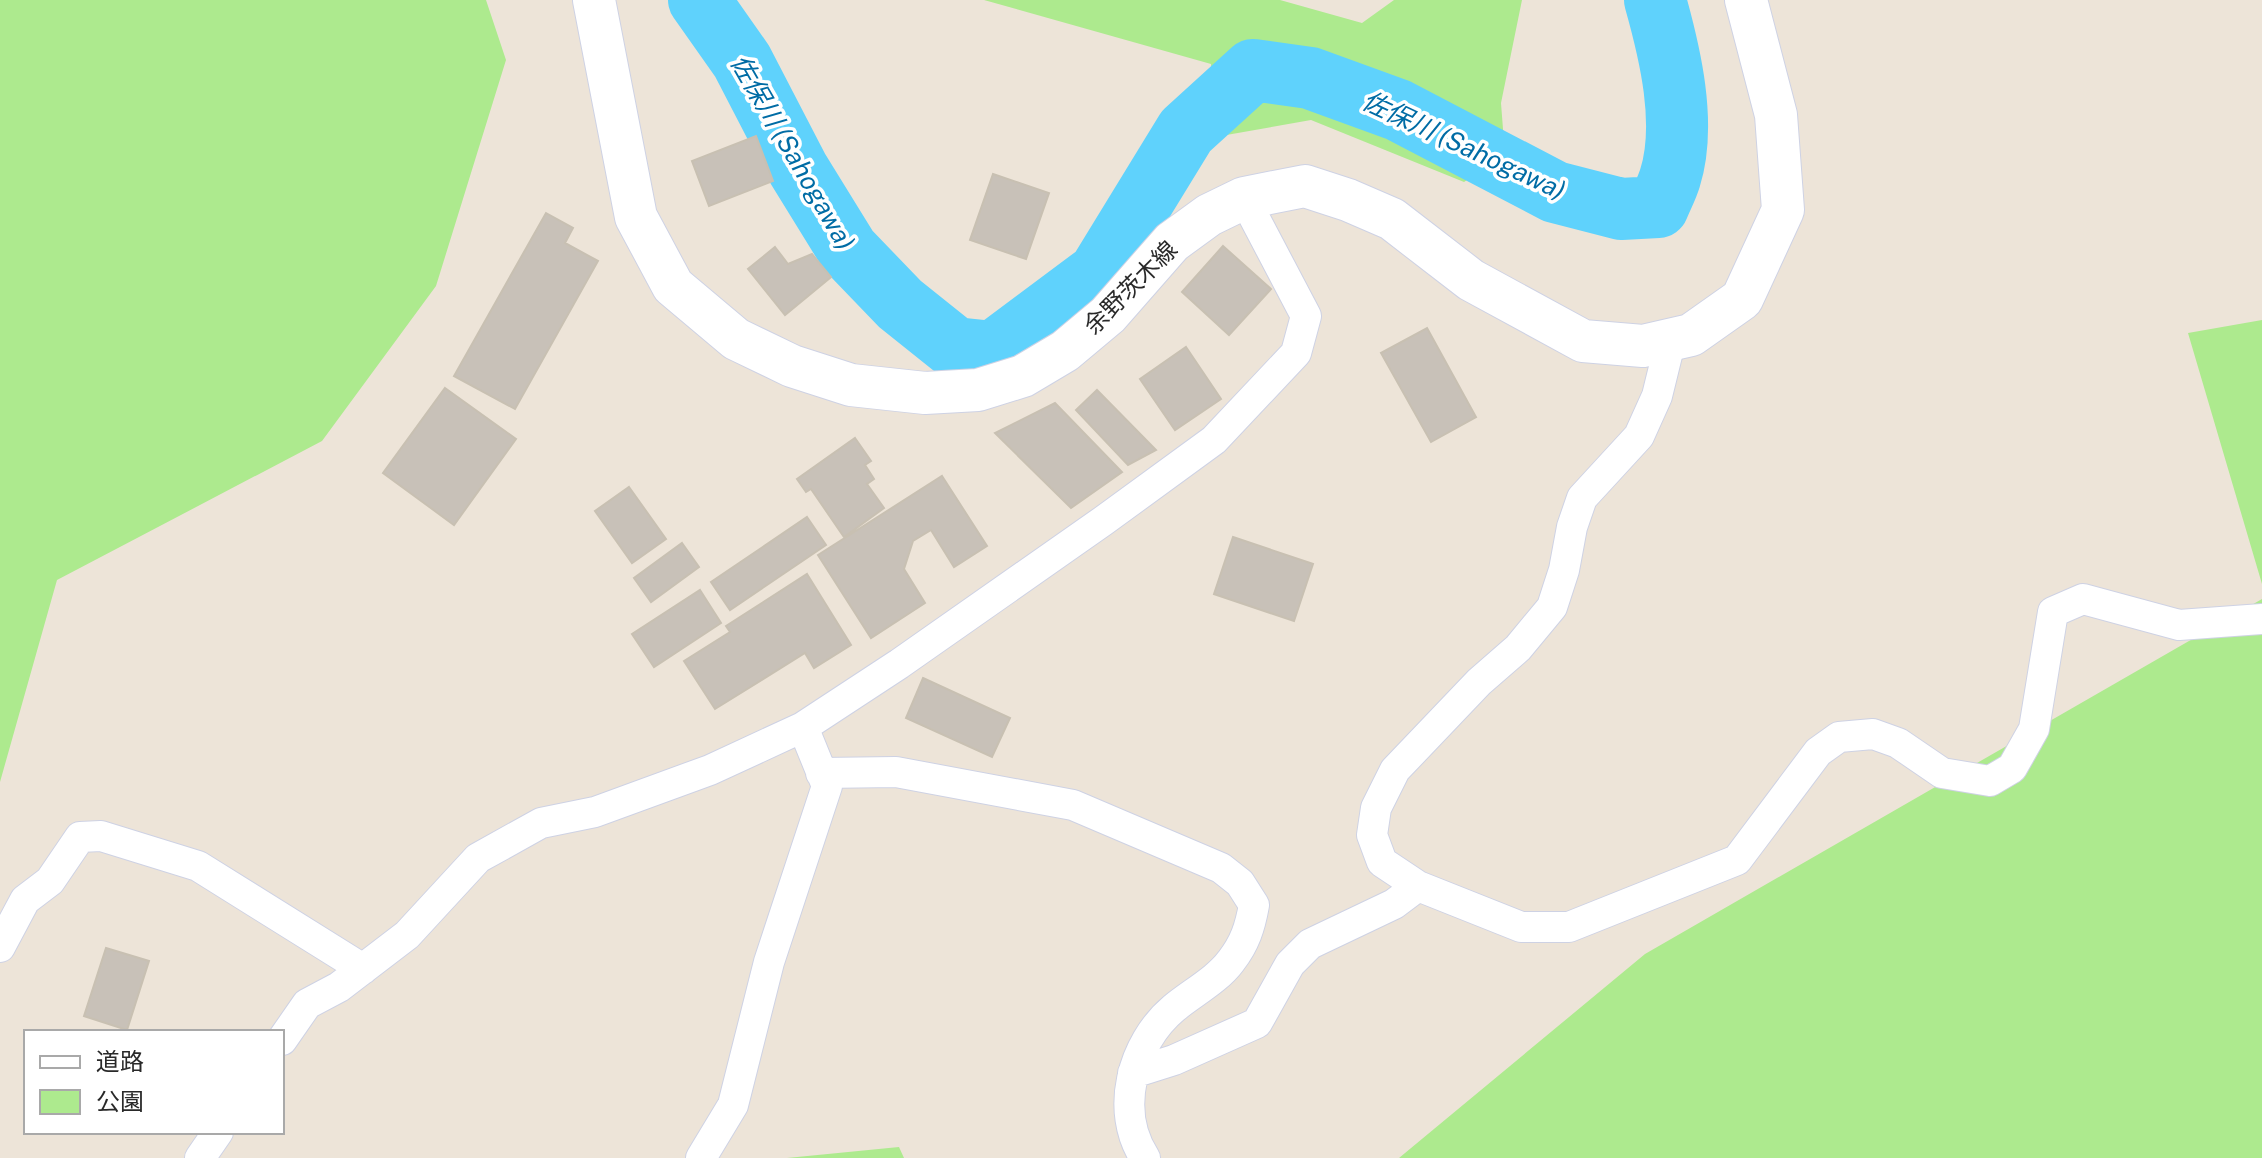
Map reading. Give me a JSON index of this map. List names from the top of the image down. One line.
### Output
{"streets":{"main road":["余野茨木線"]},"water":["佐保川 (Sahogawa)"],"legend":["道路","公園"]}
